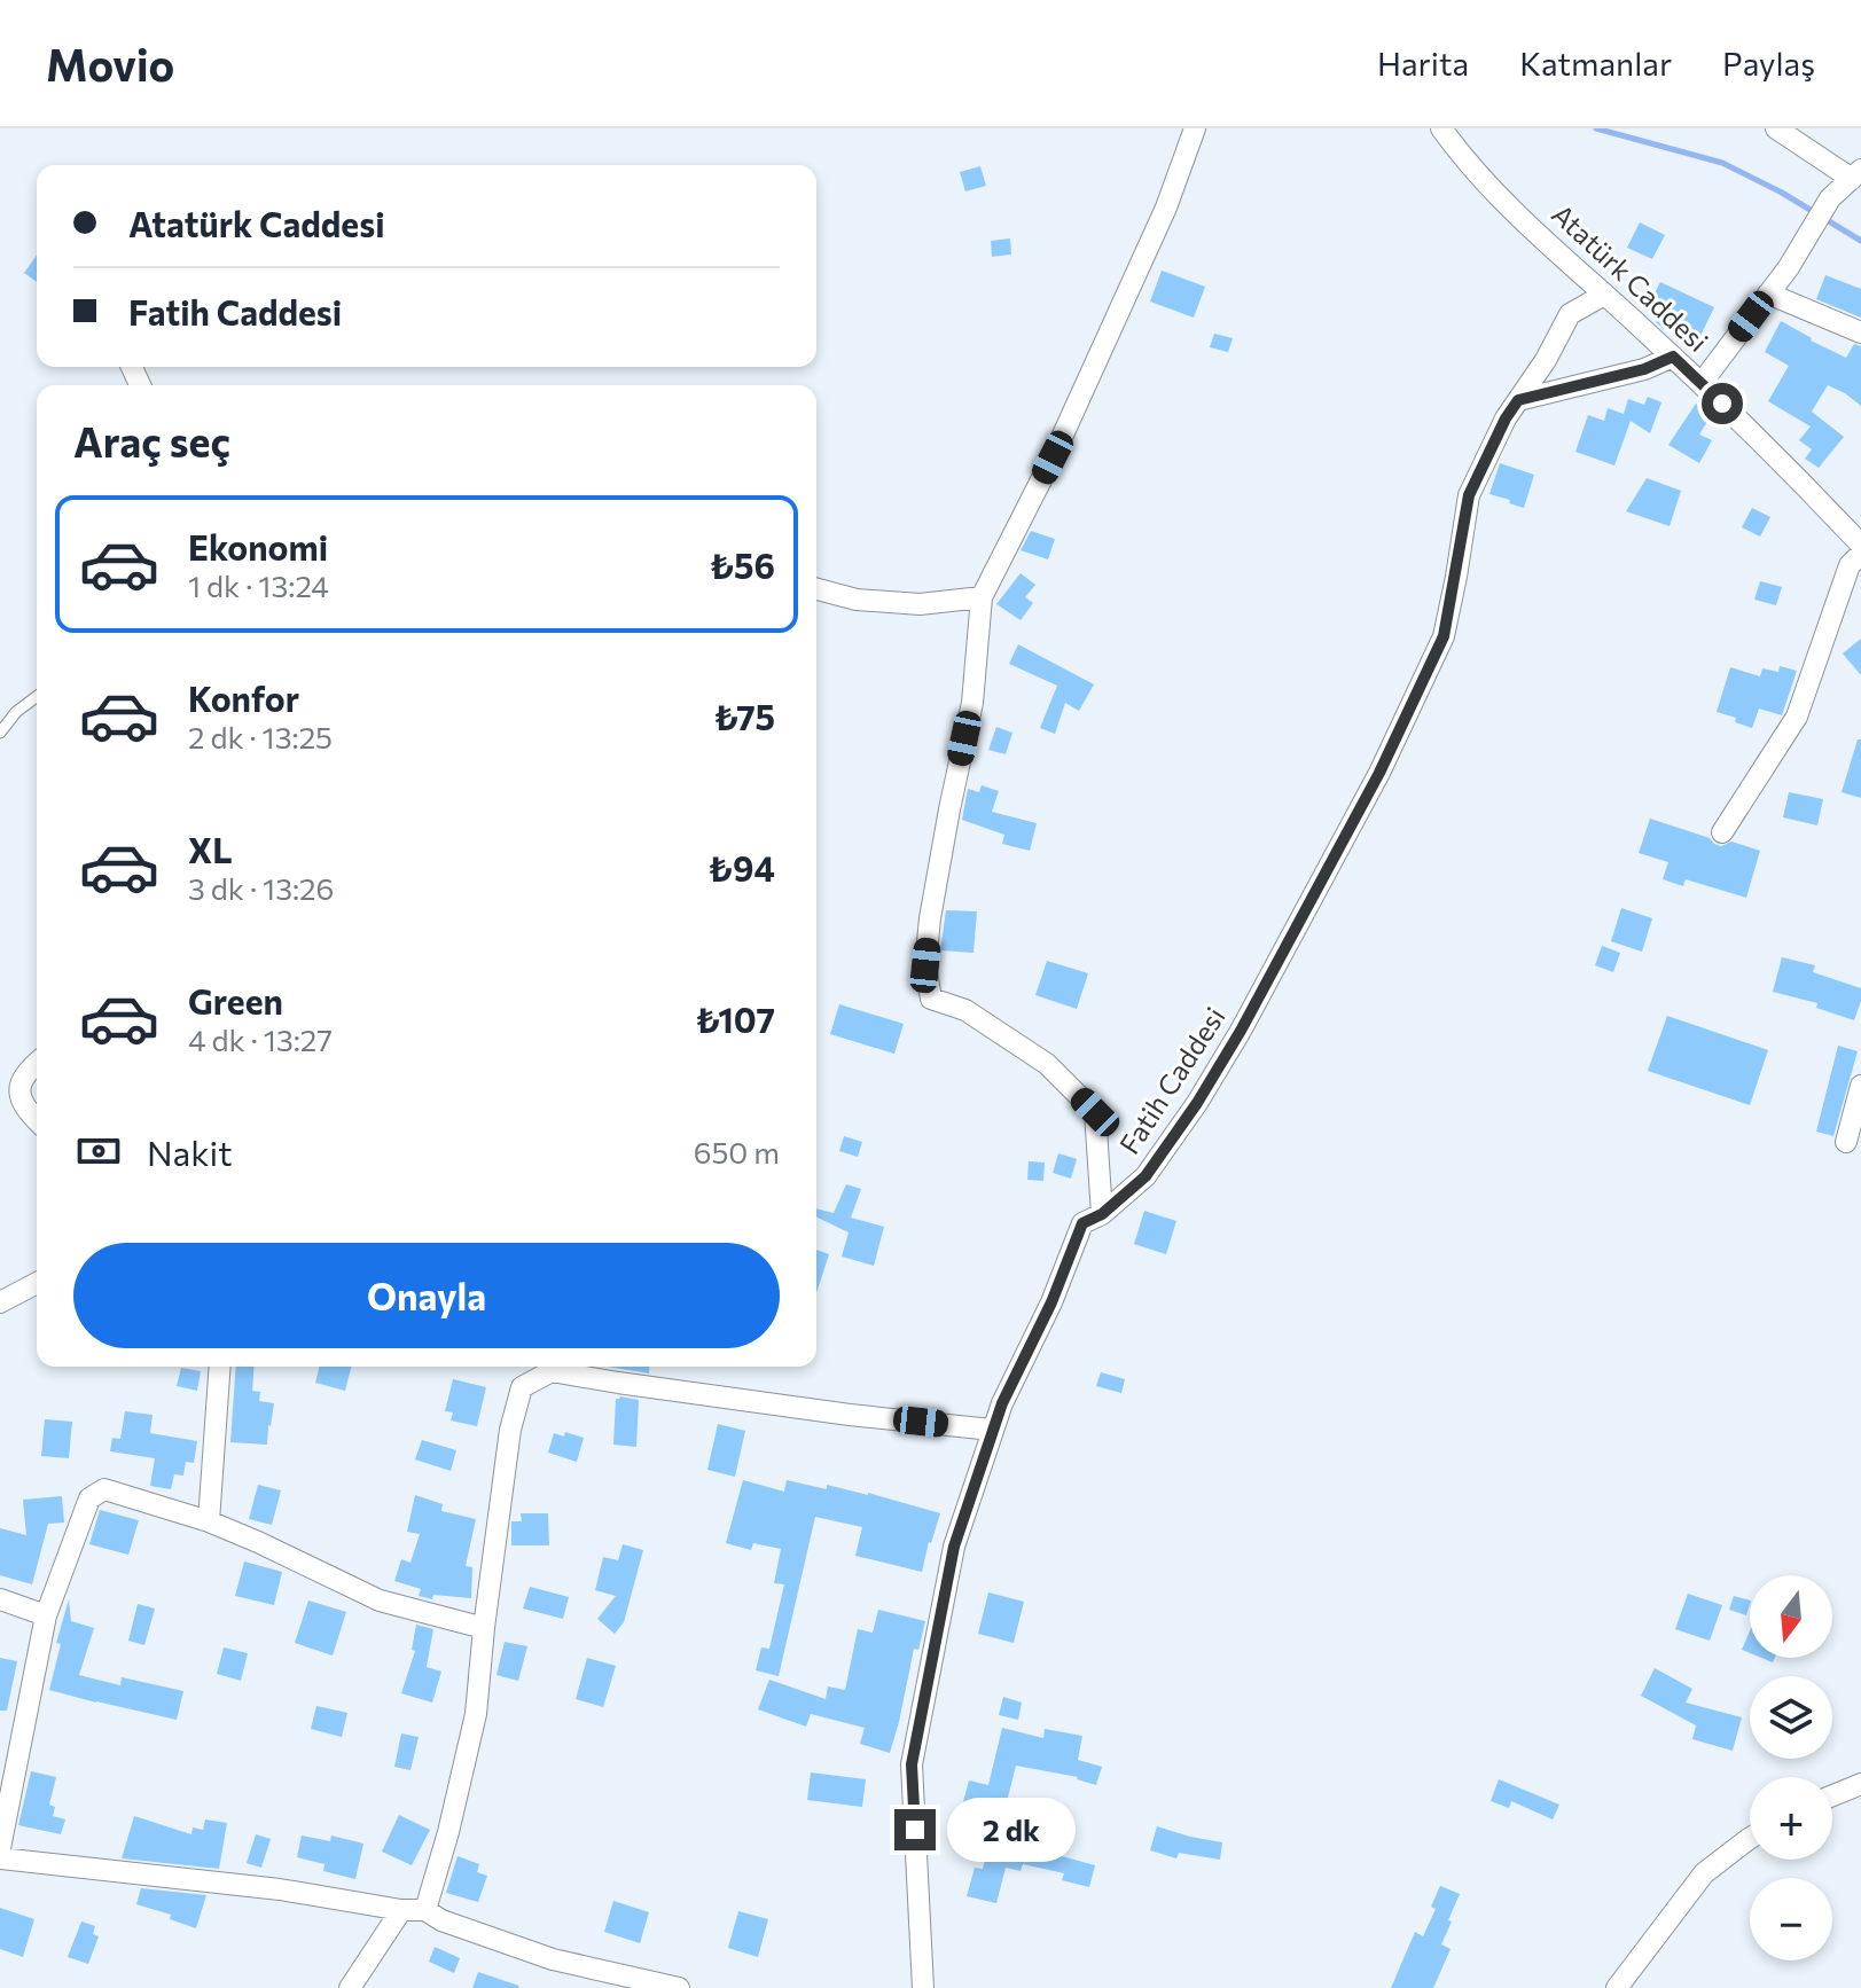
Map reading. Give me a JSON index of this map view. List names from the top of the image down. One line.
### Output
{"streets":{"street":["Atatürk Caddesi","Fatih Caddesi"]},"crossings":[["Atatürk Caddesi","Fatih Caddesi"]],"north":"bottom","page":{"header":"Movio","nav":["Harita","Katmanlar","Paylaş"],"banner":["Atatürk Caddesi","Fatih Caddesi"],"heading":"Araç seç","list":[{"name":"Ekonomi","note":"1 dk · 13:24","value":"₺56"},{"name":"Konfor","note":"2 dk · 13:25","value":"₺75"},{"name":"XL","note":"3 dk · 13:26","value":"₺94"},{"name":"Green","note":"4 dk · 13:27","value":"₺107"}],"pay":["Nakit","650 m"],"buttons":"Onayla","map_buttons":["+","−"],"bubble":"2 dk"}}
